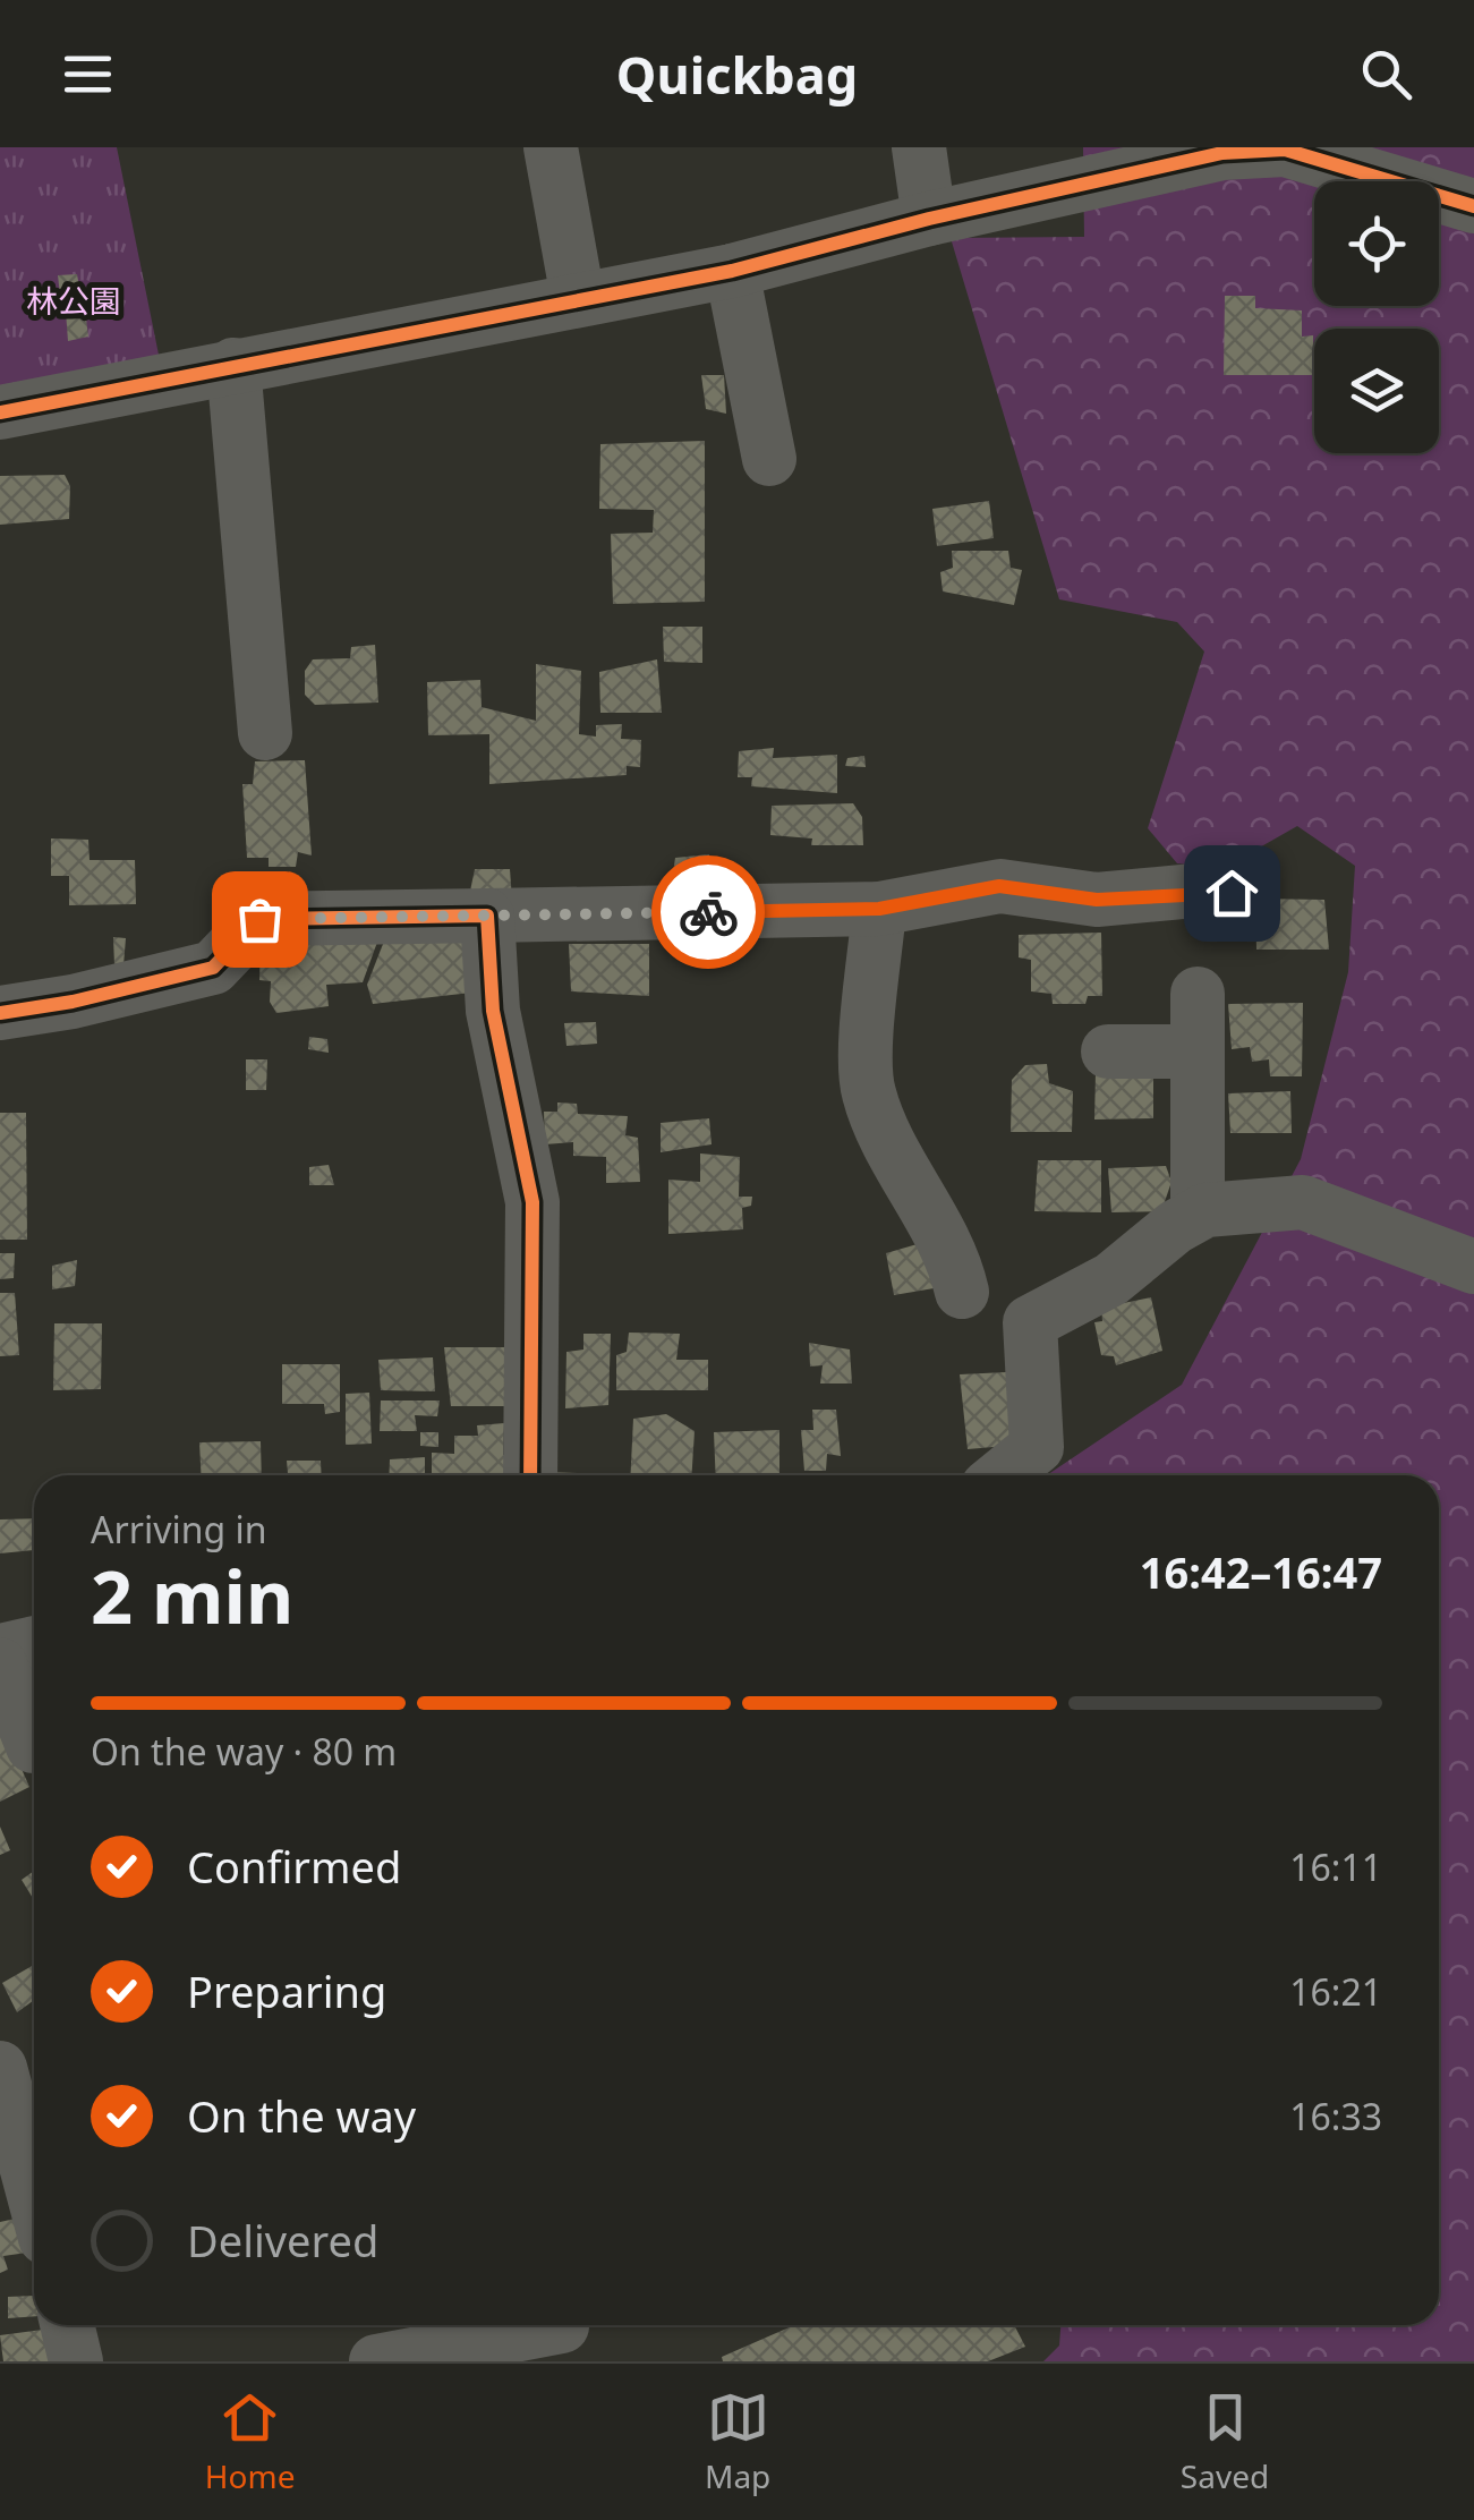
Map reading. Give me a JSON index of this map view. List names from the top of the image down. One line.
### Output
{"parks":["林公園"],"page":{"header":"Quickbag","heading":["2 min","Arriving in","16:42–16:47"],"bar":"On the way · 80 m","list":[["Confirmed","16:11"],["Preparing","16:21"],["On the way","16:33"],"Delivered"],"tabs":["Home","Map","Saved"]}}
